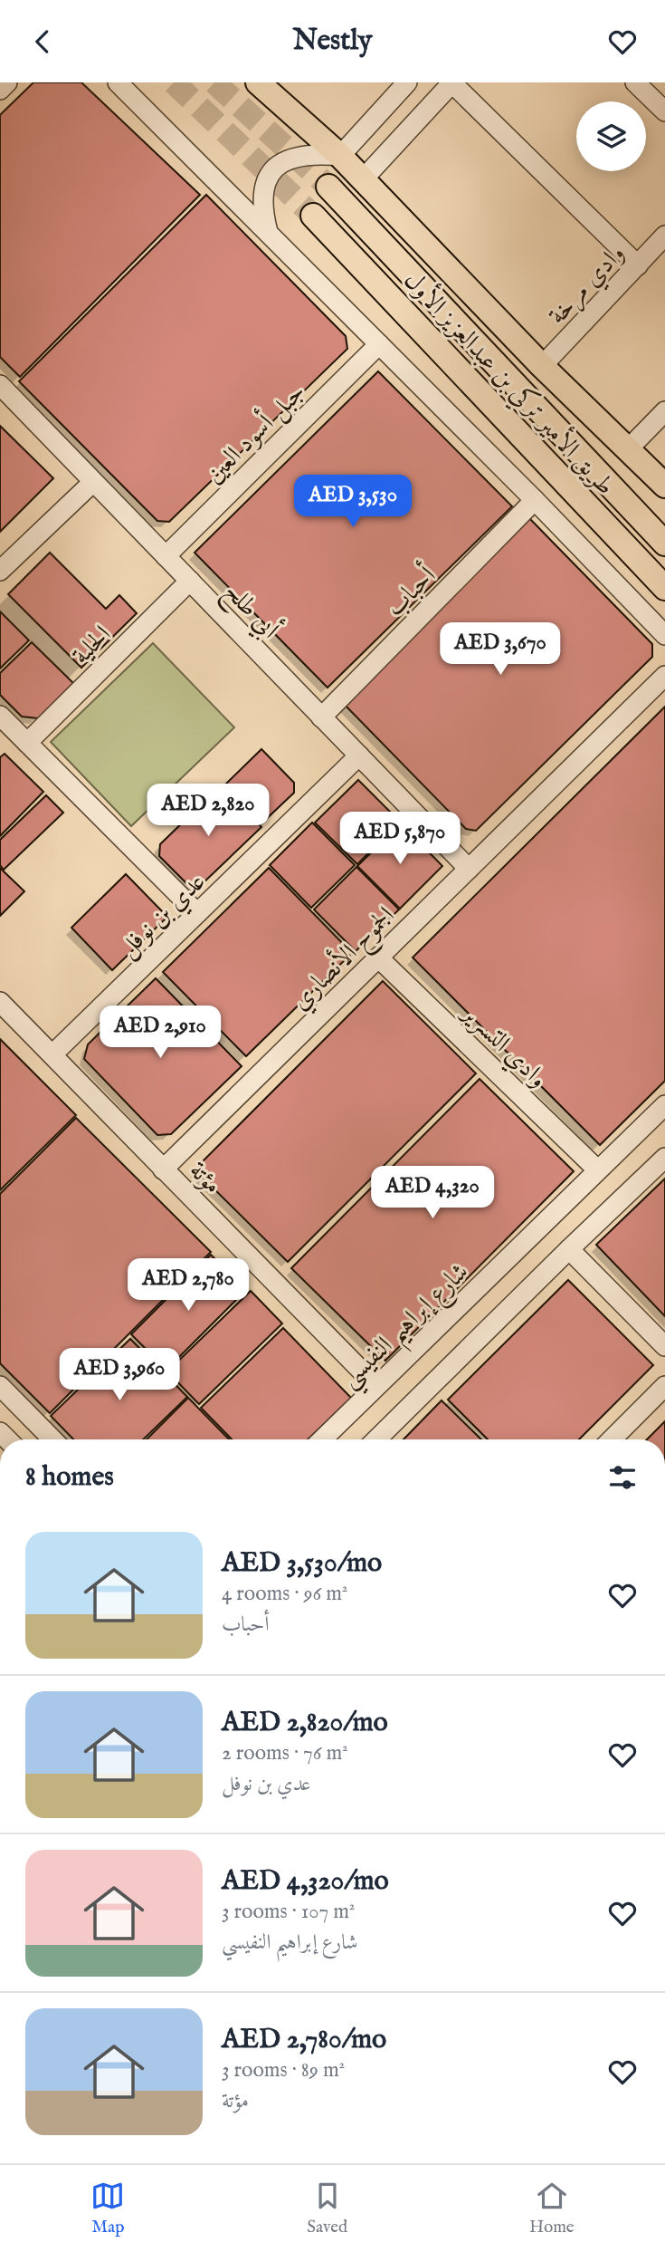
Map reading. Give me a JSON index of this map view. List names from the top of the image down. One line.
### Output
{"streets":{"main road":["طريق الأمير تركي بن عبدالعزيز الأول"],"street":["وادي مرخة","جبل أسود العين","أحباب","أبي طلح","الحلية","عدي بن نوفل","الجموح الأنصاري","وادي التسرير","مؤتة","شارع إبراهيم النفيسي"]},"crossings":[["جبل أسود العين","أبي طلح"],["أحباب","أبي طلح"],["أبي طلح","الحلية"],["أبي طلح","عدي بن نوفل"],["أبي طلح","الجموح الأنصاري"],["عدي بن نوفل","مؤتة"],["الجموح الأنصاري","وادي التسرير"],["الجموح الأنصاري","مؤتة"],["وادي التسرير","شارع إبراهيم النفيسي"],["مؤتة","شارع إبراهيم النفيسي"]],"page":{"header":"Nestly","price":["AED 3,530","AED 3,670","AED 2,820","AED 5,870","AED 2,910","AED 4,320","AED 2,780","AED 3,960"],"heading":"8 homes","list":[{"name":"AED 3,530/mo","note":"4 rooms · 96 m² · أحباب"},{"name":"AED 2,820/mo","note":"2 rooms · 76 m² · عدي بن نوفل"},{"name":"AED 4,320/mo","note":"3 rooms · 107 m² · شارع إبراهيم النفيسي"},{"name":"AED 2,780/mo","note":"3 rooms · 89 m² · مؤتة"}],"tabs":["Map","Saved","Home"]}}
